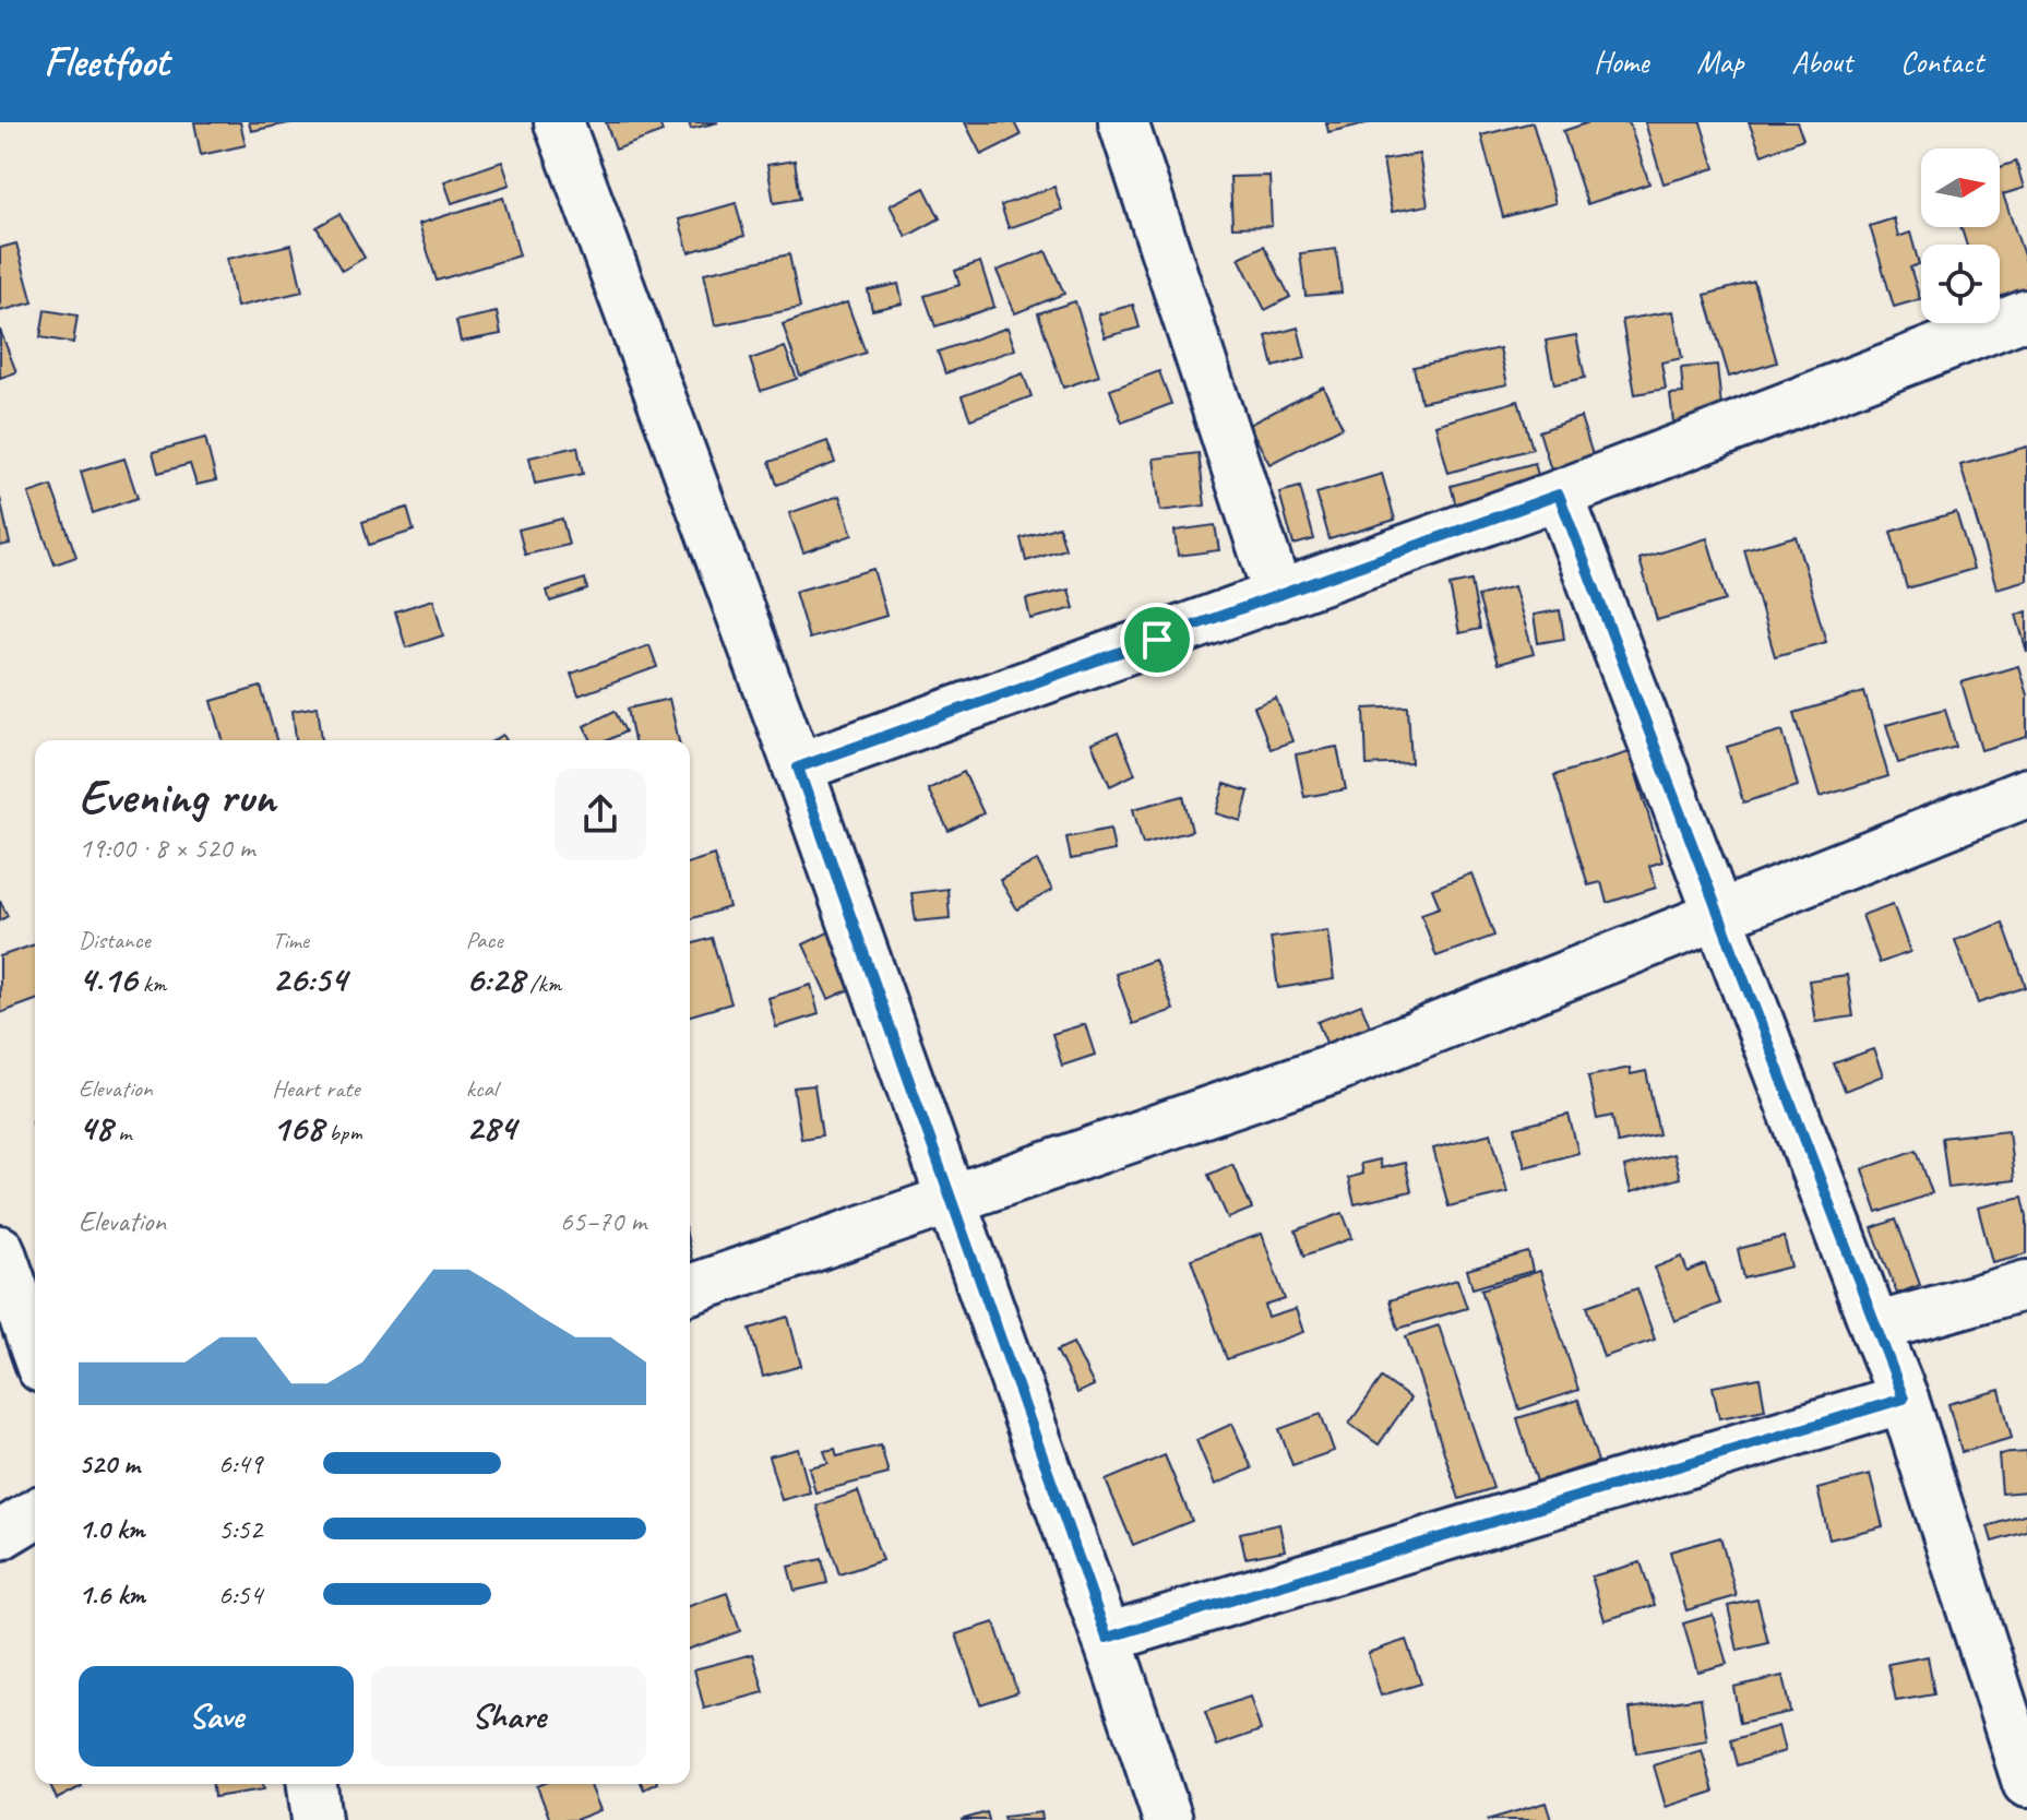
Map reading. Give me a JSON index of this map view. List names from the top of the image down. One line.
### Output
{"north":"right","page":{"header":"Fleetfoot","nav":["Home","Map","About","Contact"],"heading":["Evening run","19:00 · 8 × 520 m"],"stats":[["Distance","4.16 km"],["Time","26:54"],["Pace","6:28 /km"],["Elevation","48 m"],["Heart rate","168 bpm"],["kcal","284"]],"chart":["Elevation","65–70 m"],"list":[{"name":"520 m","note":"6:49"},{"name":"1.0 km","note":"5:52"},{"name":"1.6 km","note":"6:54"}],"buttons":["Save","Share"]}}
